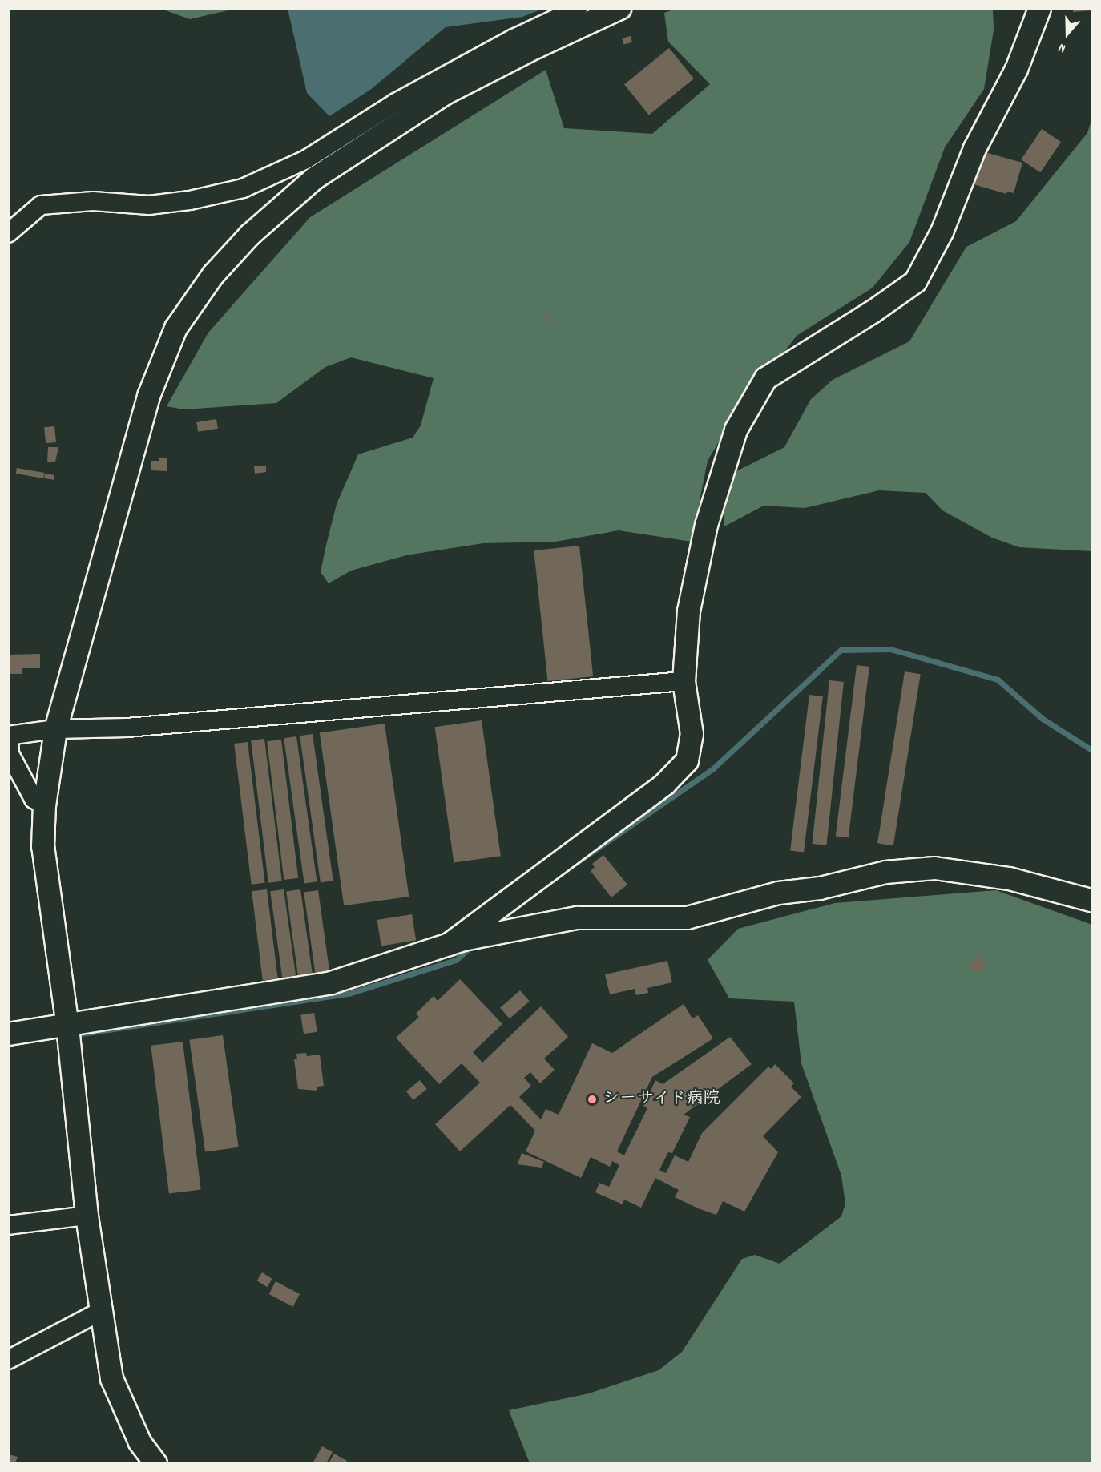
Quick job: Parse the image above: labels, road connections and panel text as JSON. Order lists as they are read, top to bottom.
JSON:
{
  "places": ["シーサイド病院"],
  "north": "bottom"
}
